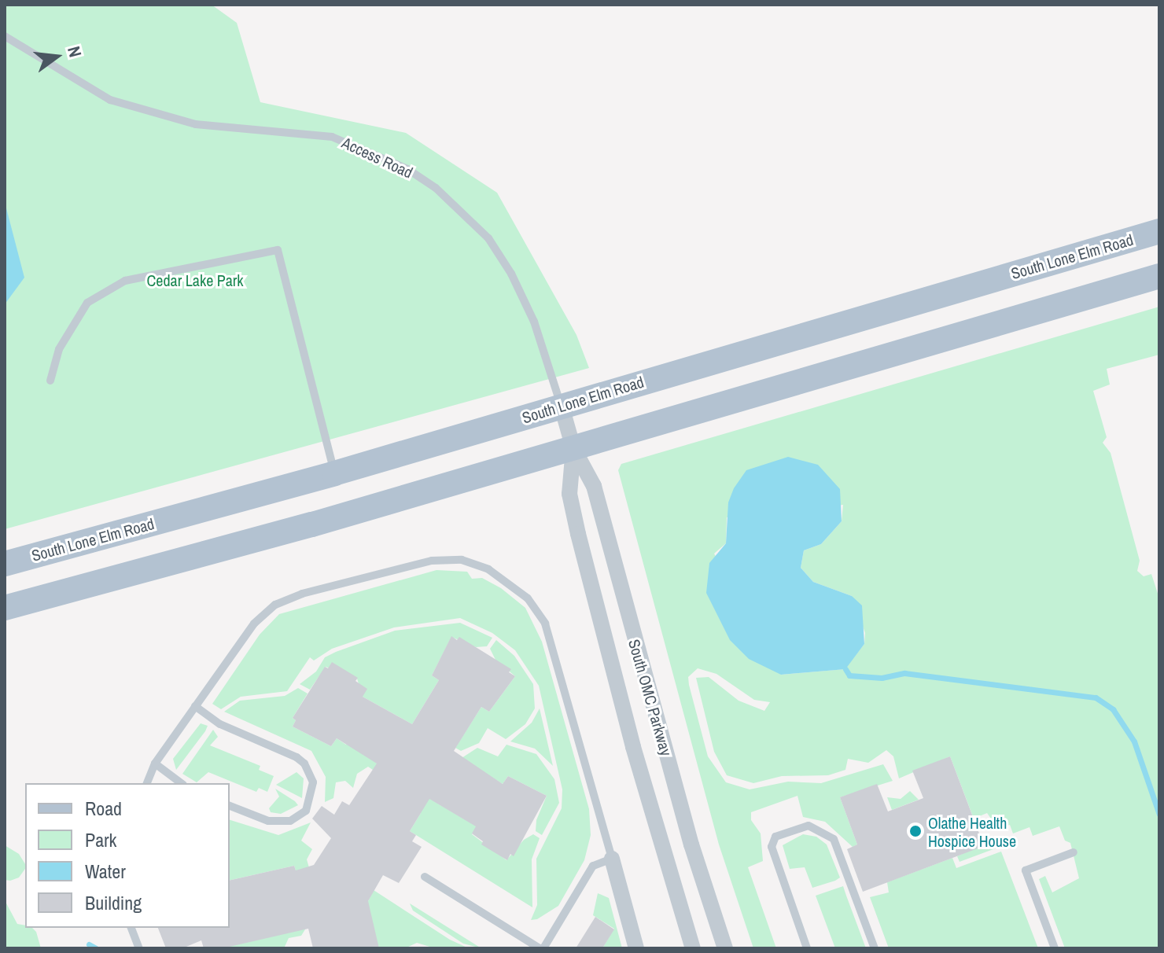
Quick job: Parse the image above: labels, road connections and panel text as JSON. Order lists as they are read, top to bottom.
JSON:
{
  "streets": {
    "main road": ["South Lone Elm Road"],
    "street": ["South OMC Parkway"],
    "lane": ["Access Road"]
  },
  "crossings": [
    ["Access Road", "South Lone Elm Road"],
    ["Access Road", "South OMC Parkway"],
    ["South Lone Elm Road", "South OMC Parkway"]
  ],
  "parks": ["Cedar Lake Park"],
  "places": ["Olathe Health Hospice House"],
  "legend": [
    "Road",
    "Park",
    "Water",
    "Building"
  ],
  "north": "right"
}
